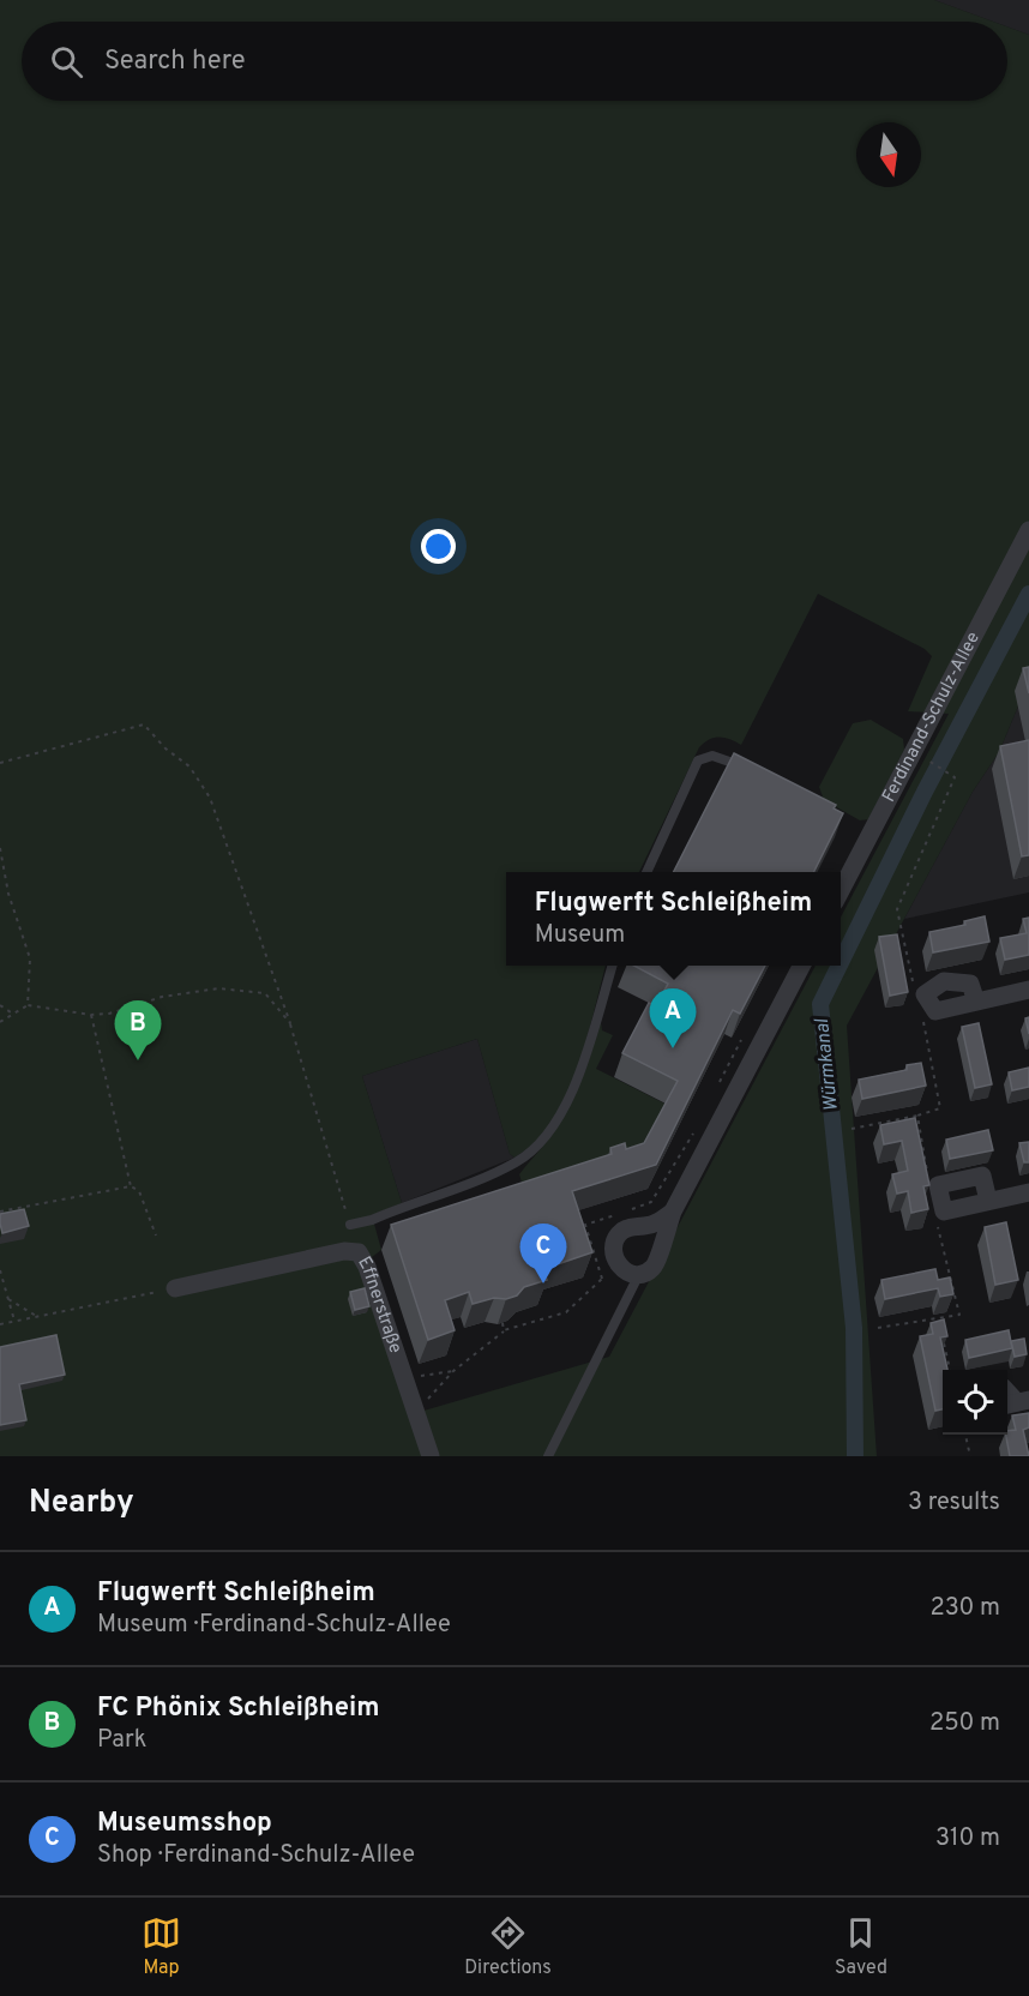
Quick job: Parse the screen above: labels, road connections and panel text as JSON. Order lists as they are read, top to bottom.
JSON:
{
  "streets": {
    "street": ["Ferdinand-Schulz-Allee", "Effnerstraße"]
  },
  "water": ["Würmkanal"],
  "north": "bottom",
  "page": {
    "search": "Search here",
    "popup": ["Flugwerft Schleißheim", "Museum"],
    "pins": ["A", "B", "C"],
    "heading": ["Nearby", "3 results"],
    "list": [
      {
        "mark": "A",
        "name": "Flugwerft Schleißheim",
        "note": "Museum · Ferdinand-Schulz-Allee",
        "value": "230 m"
      },
      {
        "mark": "B",
        "name": "FC Phönix Schleißheim",
        "note": "Park",
        "value": "250 m"
      },
      {
        "mark": "C",
        "name": "Museumsshop",
        "note": "Shop · Ferdinand-Schulz-Allee",
        "value": "310 m"
      }
    ],
    "nav": ["Map", "Directions", "Saved"]
  }
}
